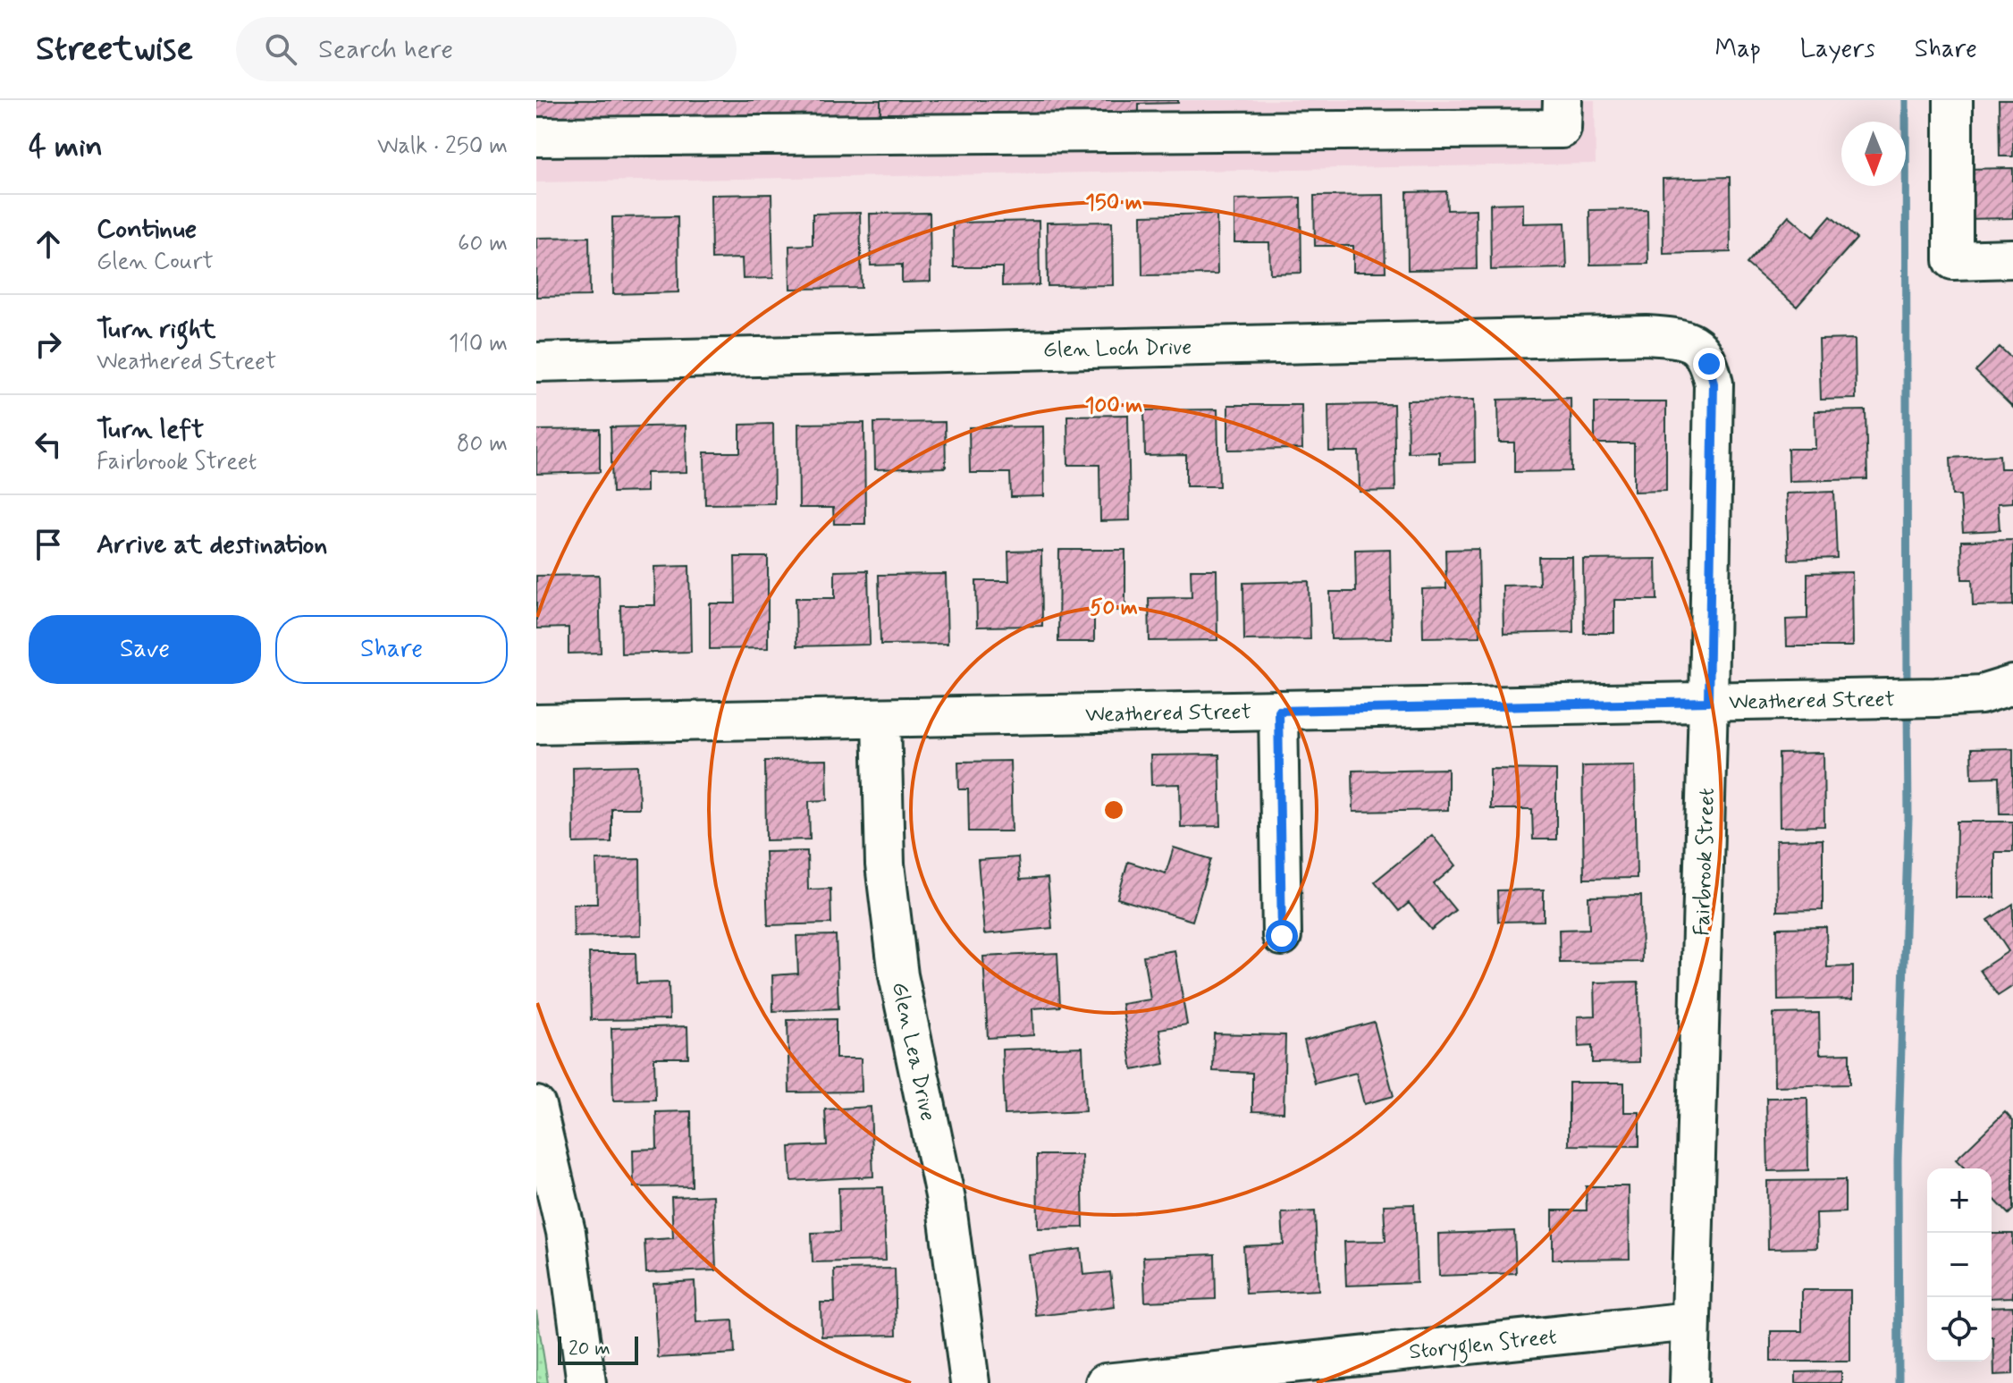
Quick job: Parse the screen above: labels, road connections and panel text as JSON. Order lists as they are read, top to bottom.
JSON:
{
  "streets": {
    "street": [
      "Glen Loch Drive",
      "Weathered Street",
      "Fairbrook Street",
      "Glen Lea Drive",
      "Storyglen Street"
    ]
  },
  "crossings": [
    ["Glen Loch Drive", "Fairbrook Street"],
    ["Weathered Street", "Fairbrook Street"],
    ["Weathered Street", "Glen Lea Drive"],
    ["Fairbrook Street", "Storyglen Street"]
  ],
  "scale_bar": "20 m",
  "north": "bottom",
  "page": {
    "header": "Streetwise",
    "search": "Search here",
    "nav": ["Map", "Layers", "Share"],
    "heading": ["4 min", "Walk · 250 m"],
    "list": [
      ["Continue", "Glen Court", "60 m"],
      ["Turn right", "Weathered Street", "110 m"],
      ["Turn left", "Fairbrook Street", "80 m"],
      "Arrive at destination"
    ],
    "buttons": ["Save", "Share"],
    "map_buttons": ["+", "−"],
    "scale": "20 m"
  },
  "rings": ["150 m", "100 m", "50 m"]
}
